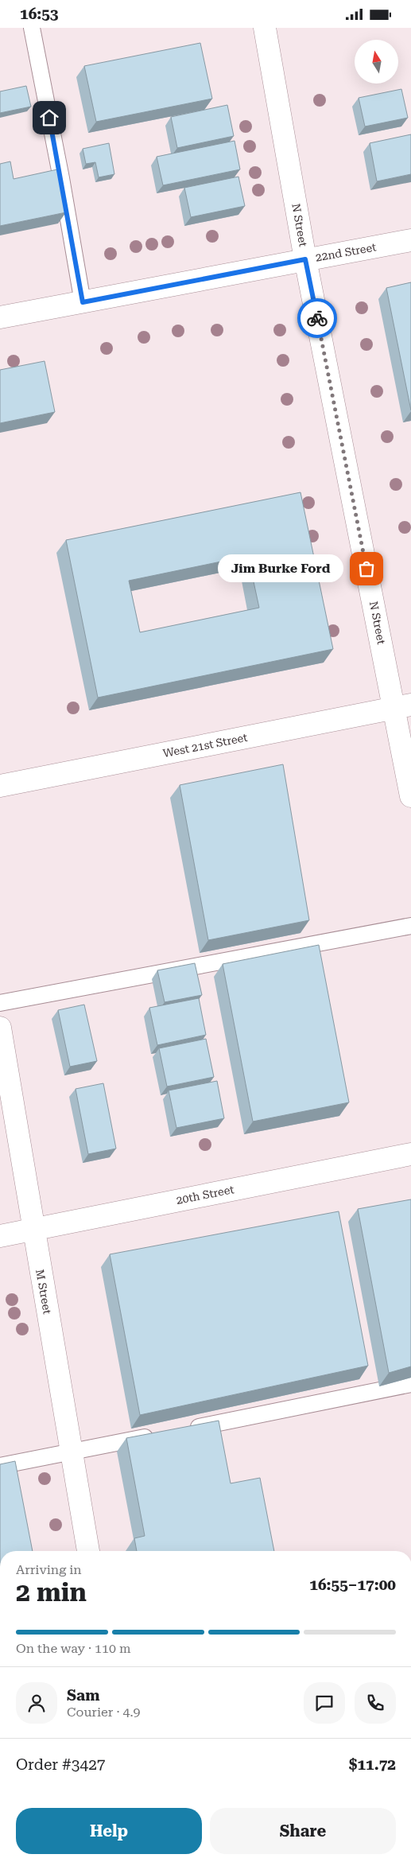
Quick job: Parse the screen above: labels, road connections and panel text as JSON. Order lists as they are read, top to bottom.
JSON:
{
  "streets": {
    "street": [
      "N Street",
      "22nd Street",
      "West 21st Street",
      "20th Street",
      "M Street"
    ]
  },
  "crossings": [
    ["N Street", "22nd Street"],
    ["N Street", "West 21st Street"],
    ["20th Street", "M Street"]
  ],
  "places": ["Jim Burke Ford"],
  "north": "top",
  "page": {
    "status": "16:53",
    "bubble": "Jim Burke Ford",
    "heading": ["2 min", "Arriving in", "16:55–17:00"],
    "panel": [
      "Sam",
      "Courier · 4.9",
      "Order #3427",
      "$11.72"
    ],
    "bar": "On the way · 110 m",
    "buttons": ["Help", "Share"]
  }
}
